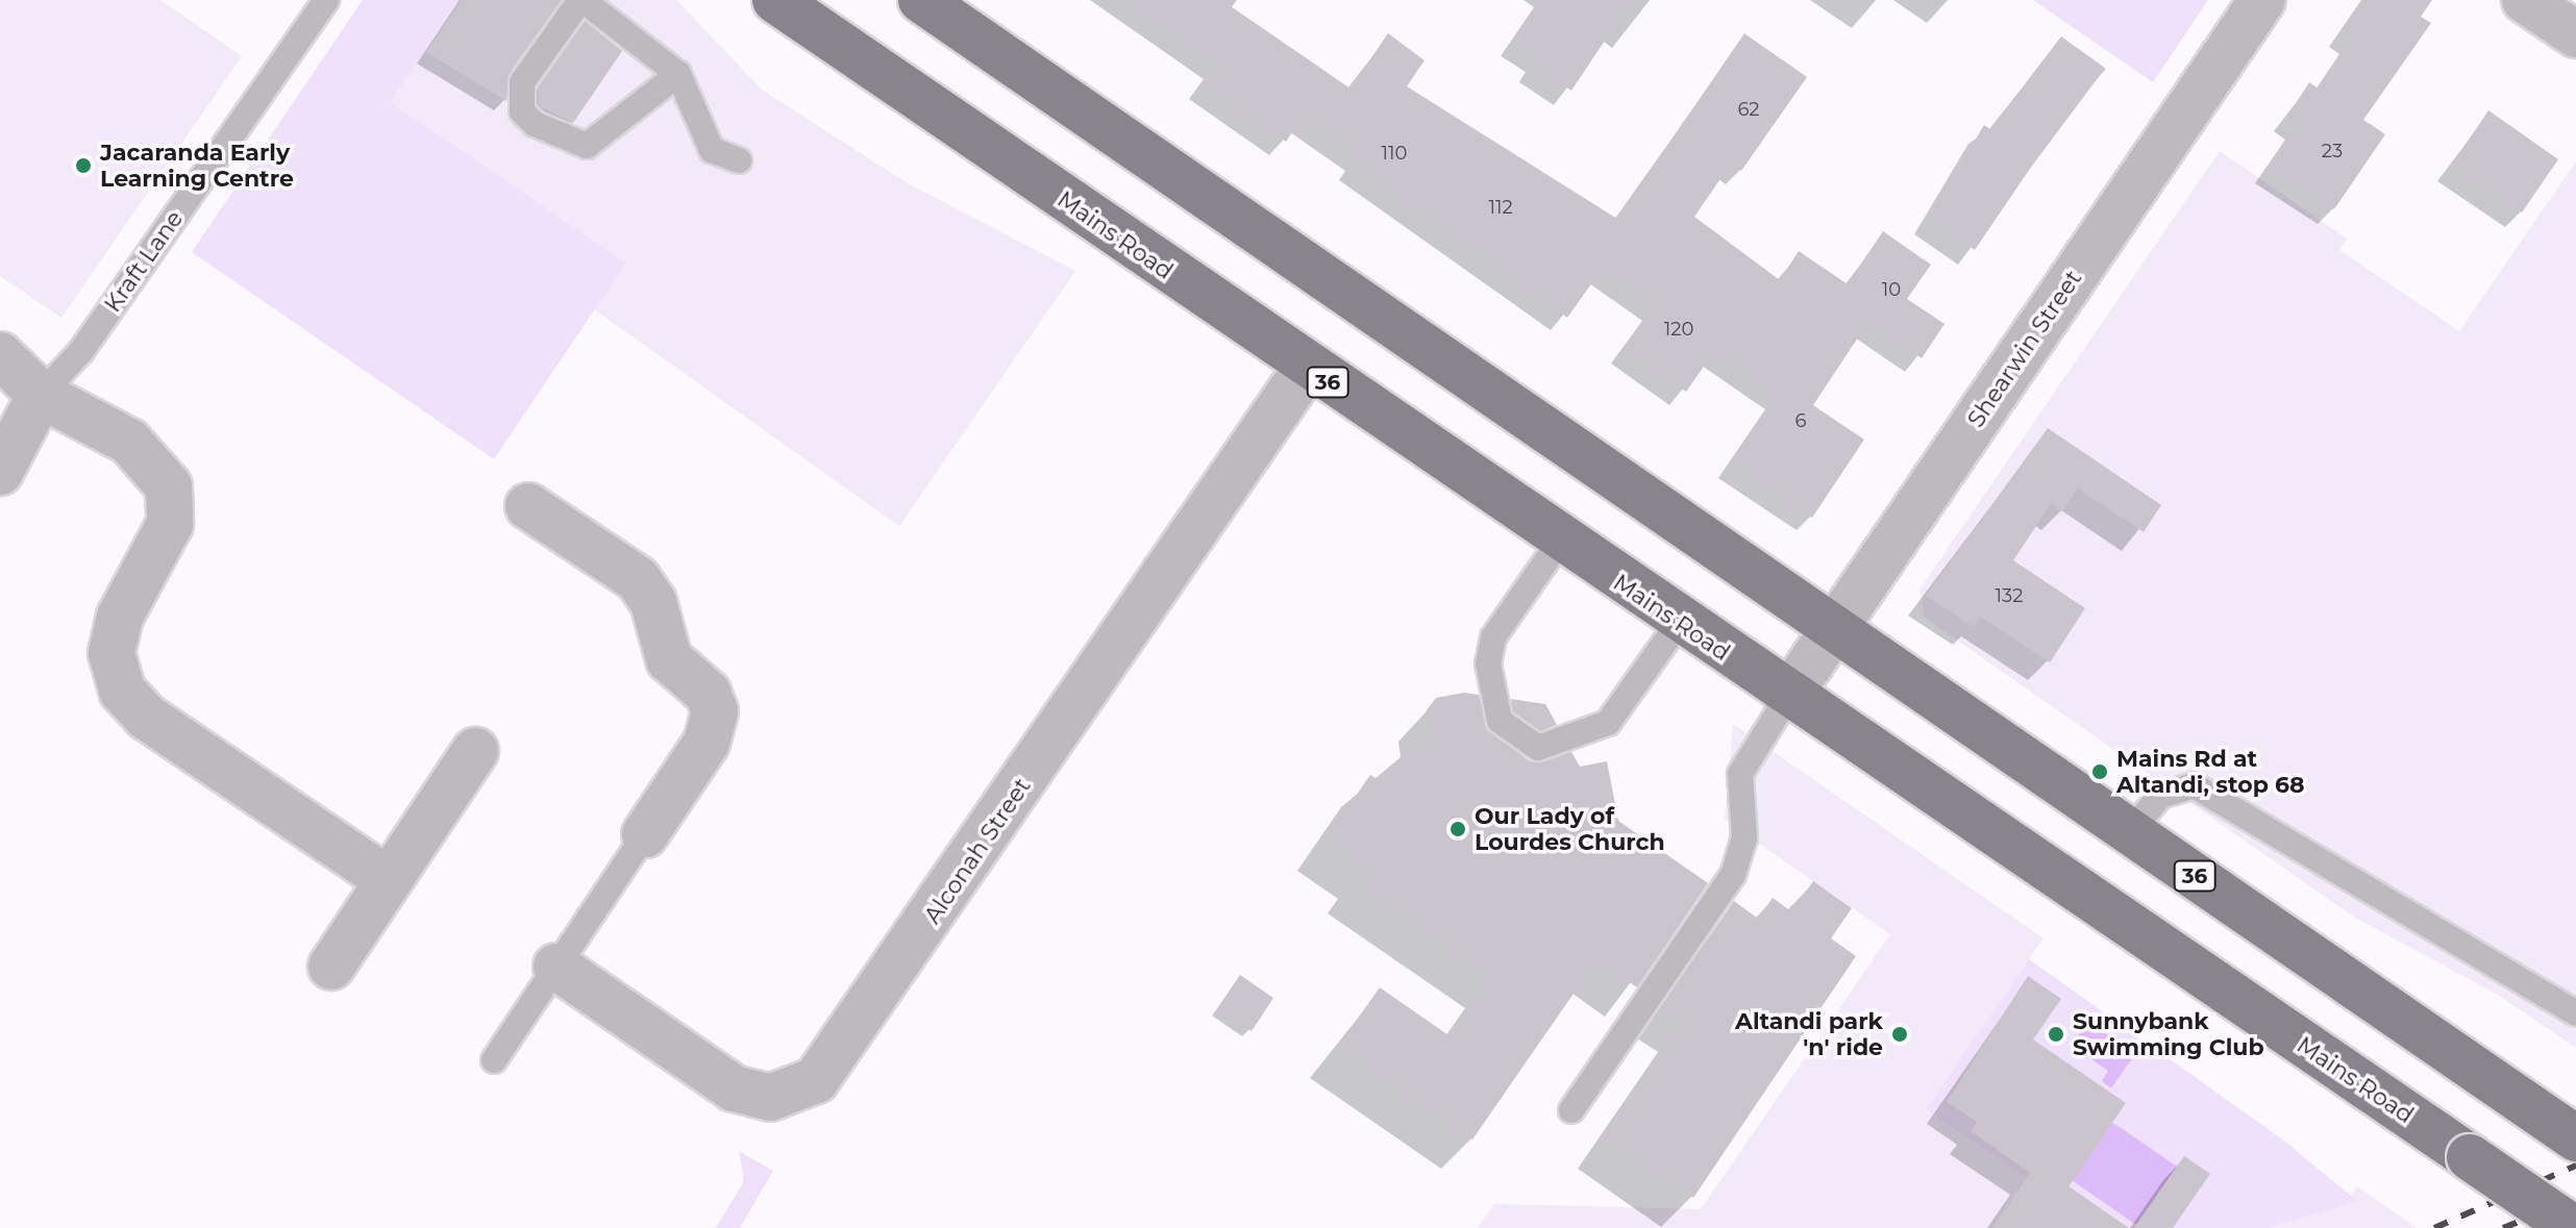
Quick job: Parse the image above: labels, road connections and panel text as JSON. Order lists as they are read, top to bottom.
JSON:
{
  "streets": {
    "main road": ["Mains Road", "36"],
    "street": ["Shearwin Street", "Alconah Street"],
    "lane": ["Kraft Lane"]
  },
  "crossings": [
    ["Mains Road", "Shearwin Street"],
    ["Mains Road", "Alconah Street"],
    ["Shearwin Street", "36"]
  ],
  "places": [
    "Jacaranda Early Learning Centre",
    "Mains Rd at Altandi, stop 68",
    "Our Lady of Lourdes Church",
    "Altandi park 'n' ride",
    "Sunnybank Swimming Club"
  ],
  "house_numbers": [
    "62",
    "23",
    "110",
    "112",
    "10",
    "120",
    "6",
    "132"
  ]
}
